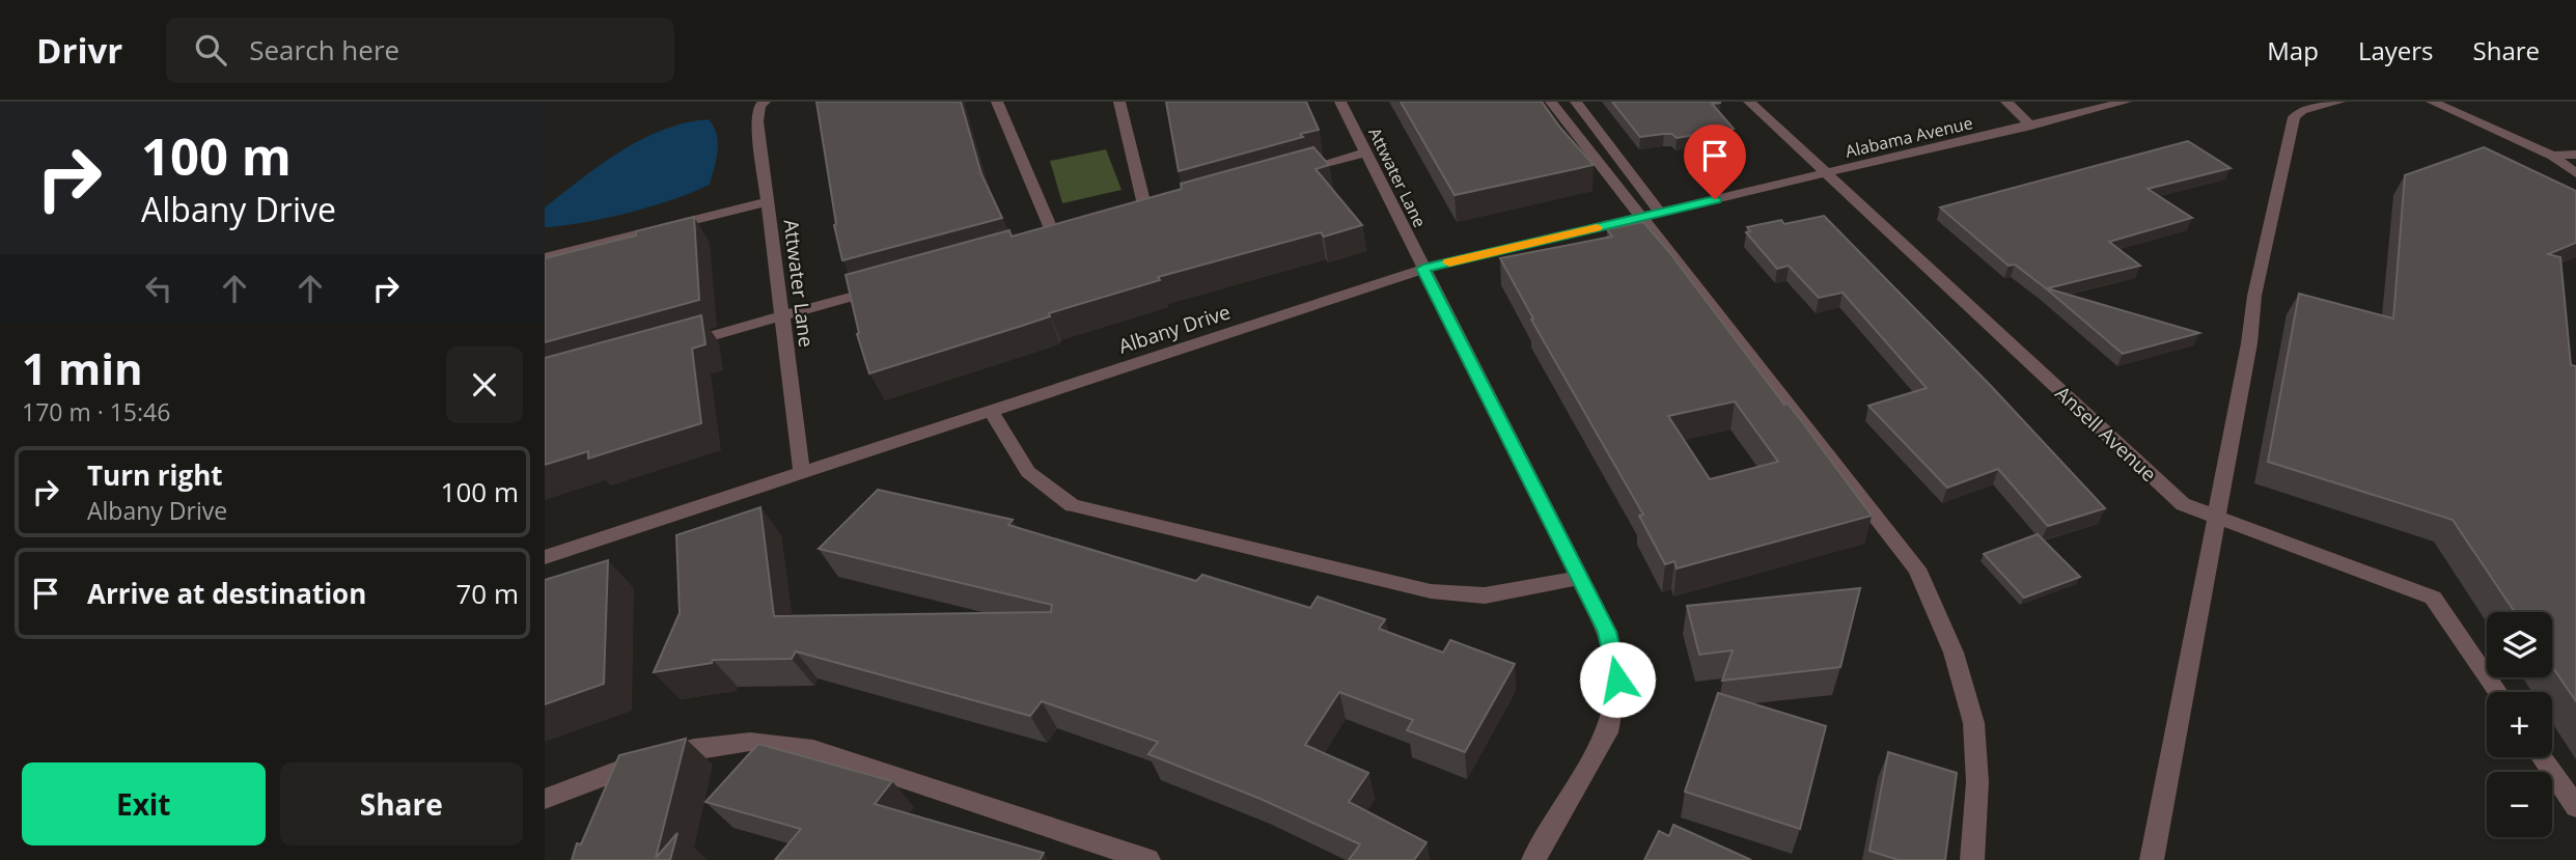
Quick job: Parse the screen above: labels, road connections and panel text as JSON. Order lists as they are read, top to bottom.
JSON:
{
  "streets": {
    "street": [
      "Alabama Avenue",
      "Attwater Lane",
      "Albany Drive",
      "Ansell Avenue"
    ]
  },
  "crossings": [
    ["Alabama Avenue", "Albany Drive"],
    ["Alabama Avenue", "Ansell Avenue"],
    ["Attwater Lane", "Albany Drive"],
    ["Albany Drive", "Ansell Avenue"]
  ],
  "page": {
    "header": "Drivr",
    "search": "Search here",
    "nav": ["Map", "Layers", "Share"],
    "turn": ["100 m", "Albany Drive"],
    "heading": ["1 min", "170 m · 15:46"],
    "list": [
      {
        "name": "Turn right",
        "note": "Albany Drive",
        "value": "100 m"
      },
      {
        "name": "Arrive at destination",
        "value": "70 m"
      }
    ],
    "map_buttons": ["+", "−"],
    "buttons": ["Exit", "Share"]
  }
}
